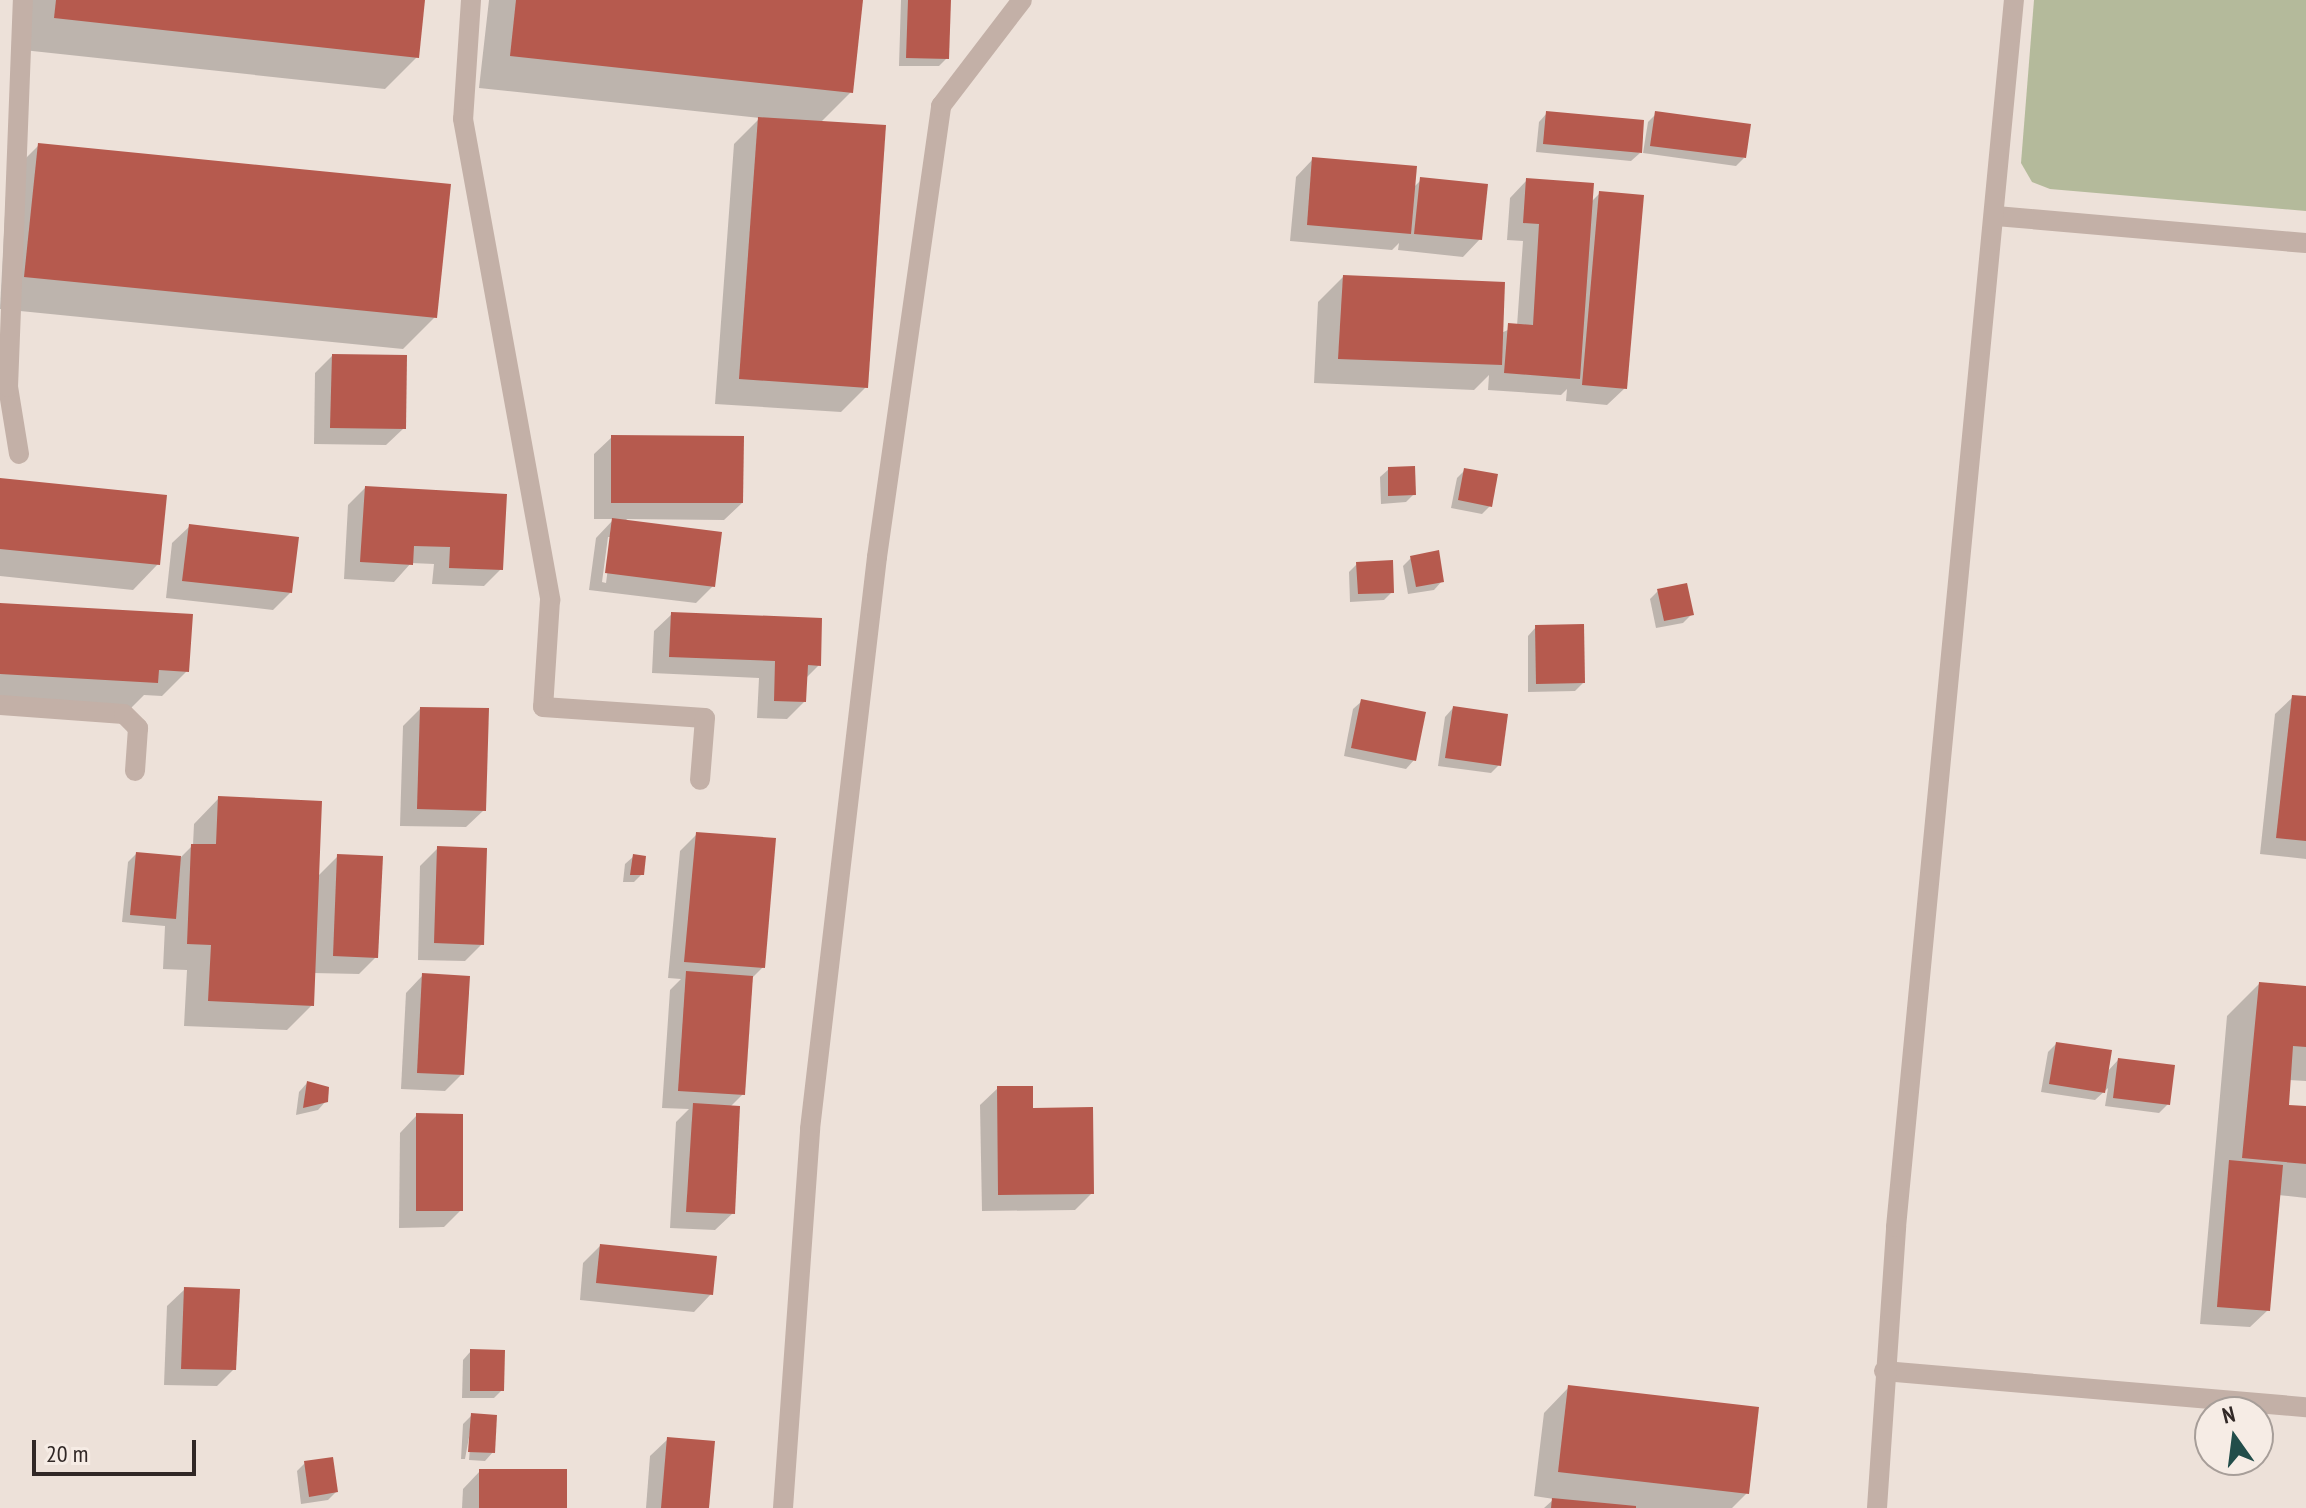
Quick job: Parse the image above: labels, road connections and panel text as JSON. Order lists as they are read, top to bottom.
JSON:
{
  "scale_bar": "20 m",
  "north": "top"
}
